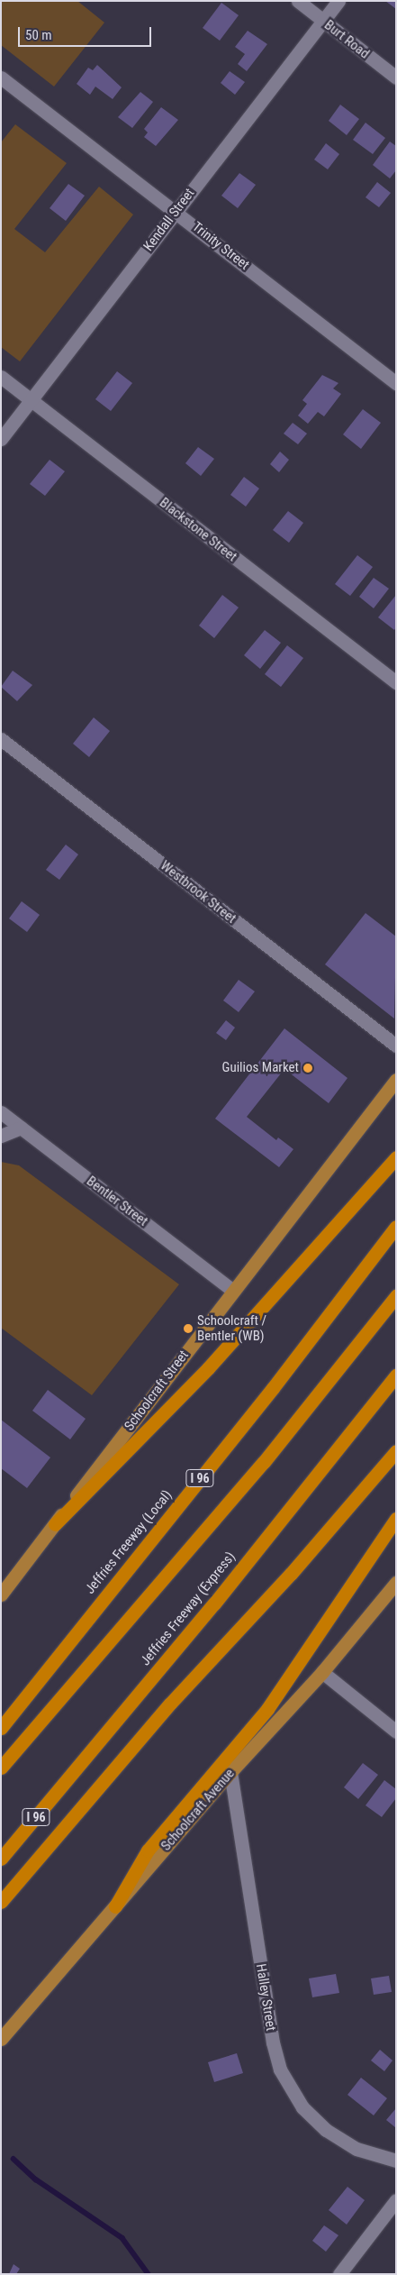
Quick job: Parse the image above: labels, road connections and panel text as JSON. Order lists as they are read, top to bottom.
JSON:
{
  "streets": {
    "highway": ["I 96", "Jeffries Freeway (Local)", "Jeffries Freeway (Express)"],
    "main road": ["Schoolcraft Street", "Schoolcraft Avenue"],
    "street": [
      "Burt Road",
      "Kendall Street",
      "Trinity Street",
      "Blackstone Street",
      "Westbrook Street",
      "Bentler Street",
      "Halley Street"
    ]
  },
  "crossings": [
    ["Burt Road", "Kendall Street"],
    ["Kendall Street", "Trinity Street"],
    ["Kendall Street", "Blackstone Street"],
    ["Bentler Street", "Schoolcraft Street"],
    ["Schoolcraft Avenue", "Halley Street"]
  ],
  "places": ["Guilios Market", "Schoolcraft / Bentler (WB)"],
  "scale_bar": "50 m"
}
